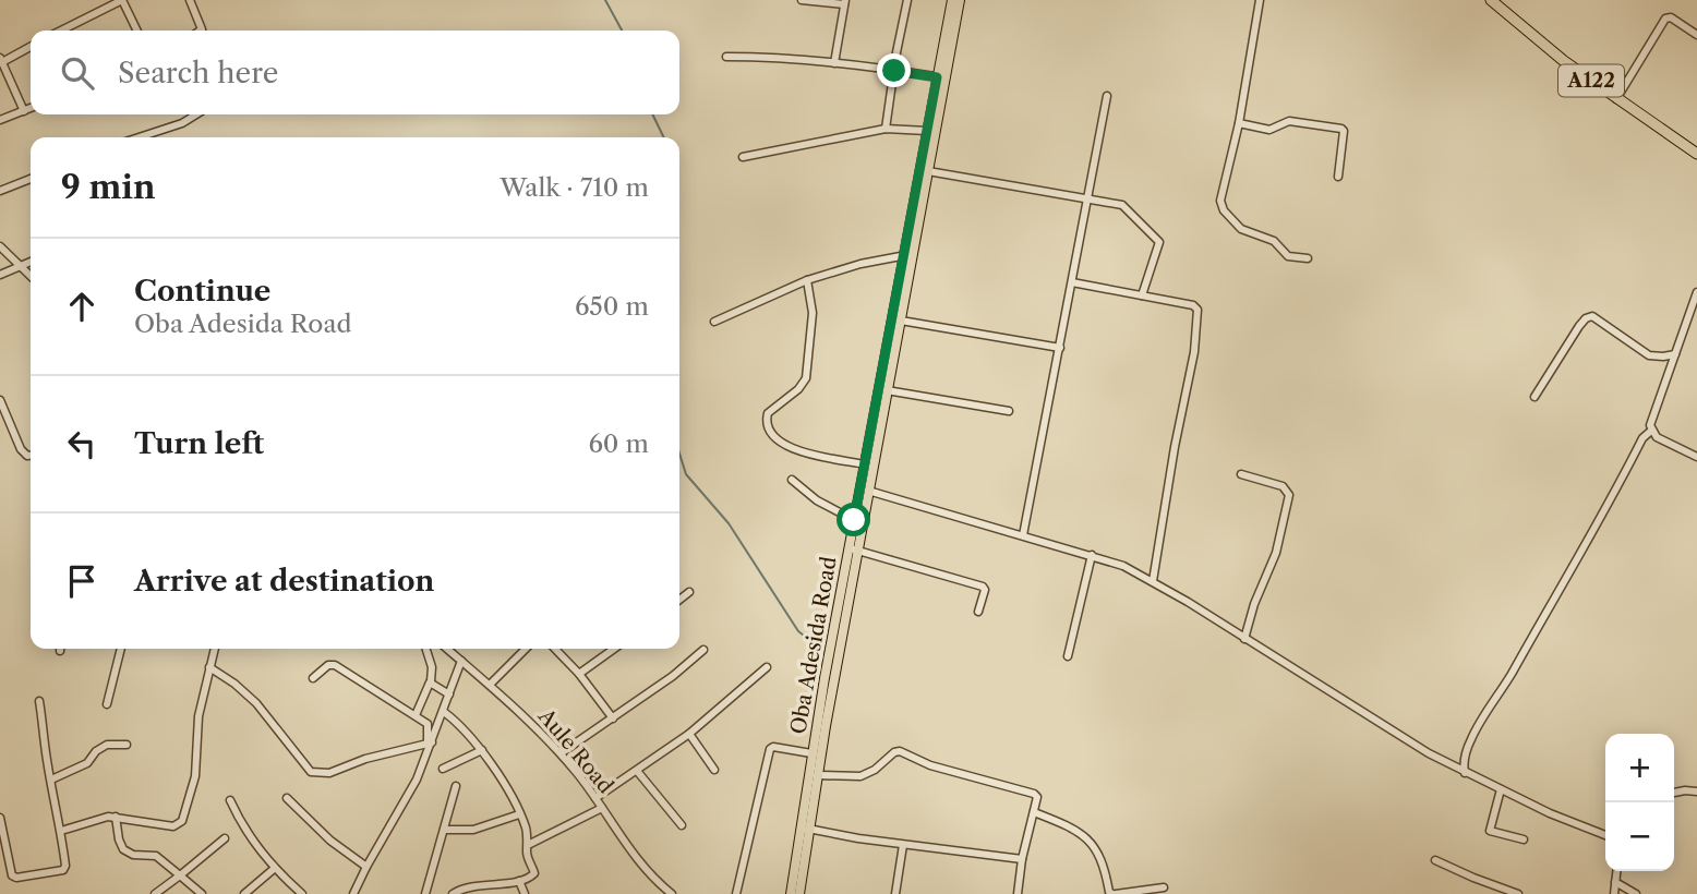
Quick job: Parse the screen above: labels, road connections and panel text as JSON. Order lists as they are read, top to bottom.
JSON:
{
  "streets": {
    "highway": ["A122"],
    "main road": ["Oba Adesida Road"],
    "street": ["Aule Road"]
  },
  "page": {
    "search": "Search here",
    "heading": ["9 min", "Walk · 710 m"],
    "list": [
      ["Continue", "Oba Adesida Road", "650 m"],
      ["Turn left", "60 m"],
      "Arrive at destination"
    ],
    "map_buttons": ["+", "−"]
  }
}
